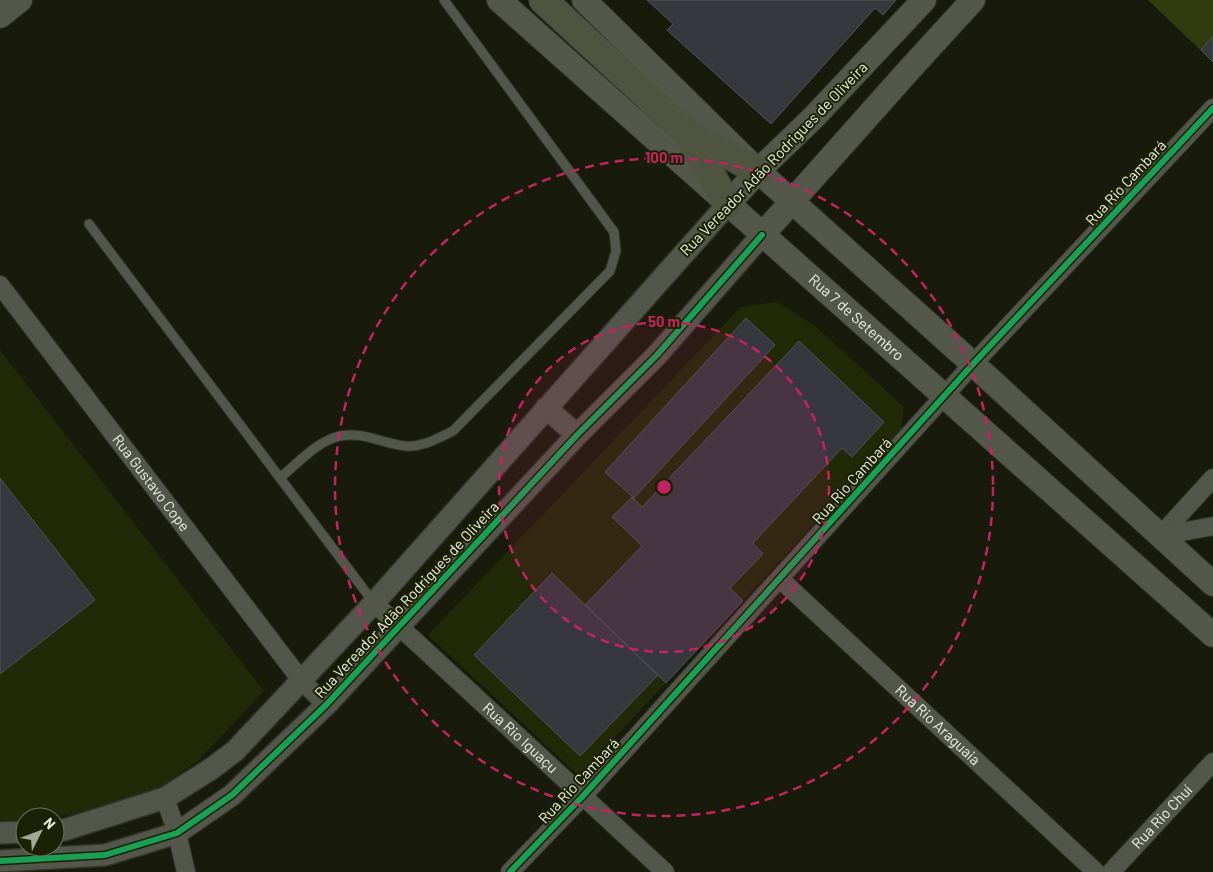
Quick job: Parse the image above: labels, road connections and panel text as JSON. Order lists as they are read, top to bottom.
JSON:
{
  "streets": {
    "main road": ["Rua Vereador Adão Rodrigues de Oliveira", "Rua 7 de Setembro"],
    "street": [
      "Rua Rio Cambará",
      "Rua Gustavo Cope",
      "Rua Rio Araguaia",
      "Rua Rio Iguaçu",
      "Rua Rio Chuí"
    ]
  },
  "crossings": [
    ["Rua Vereador Adão Rodrigues de Oliveira", "Rua 7 de Setembro"],
    ["Rua Vereador Adão Rodrigues de Oliveira", "Rua Gustavo Cope"],
    ["Rua Vereador Adão Rodrigues de Oliveira", "Rua Rio Iguaçu"],
    ["Rua Rio Cambará", "Rua 7 de Setembro"],
    ["Rua Rio Cambará", "Rua Rio Araguaia"],
    ["Rua Rio Cambará", "Rua Rio Iguaçu"]
  ],
  "north": "top right",
  "rings": ["100 m", "50 m"]
}
